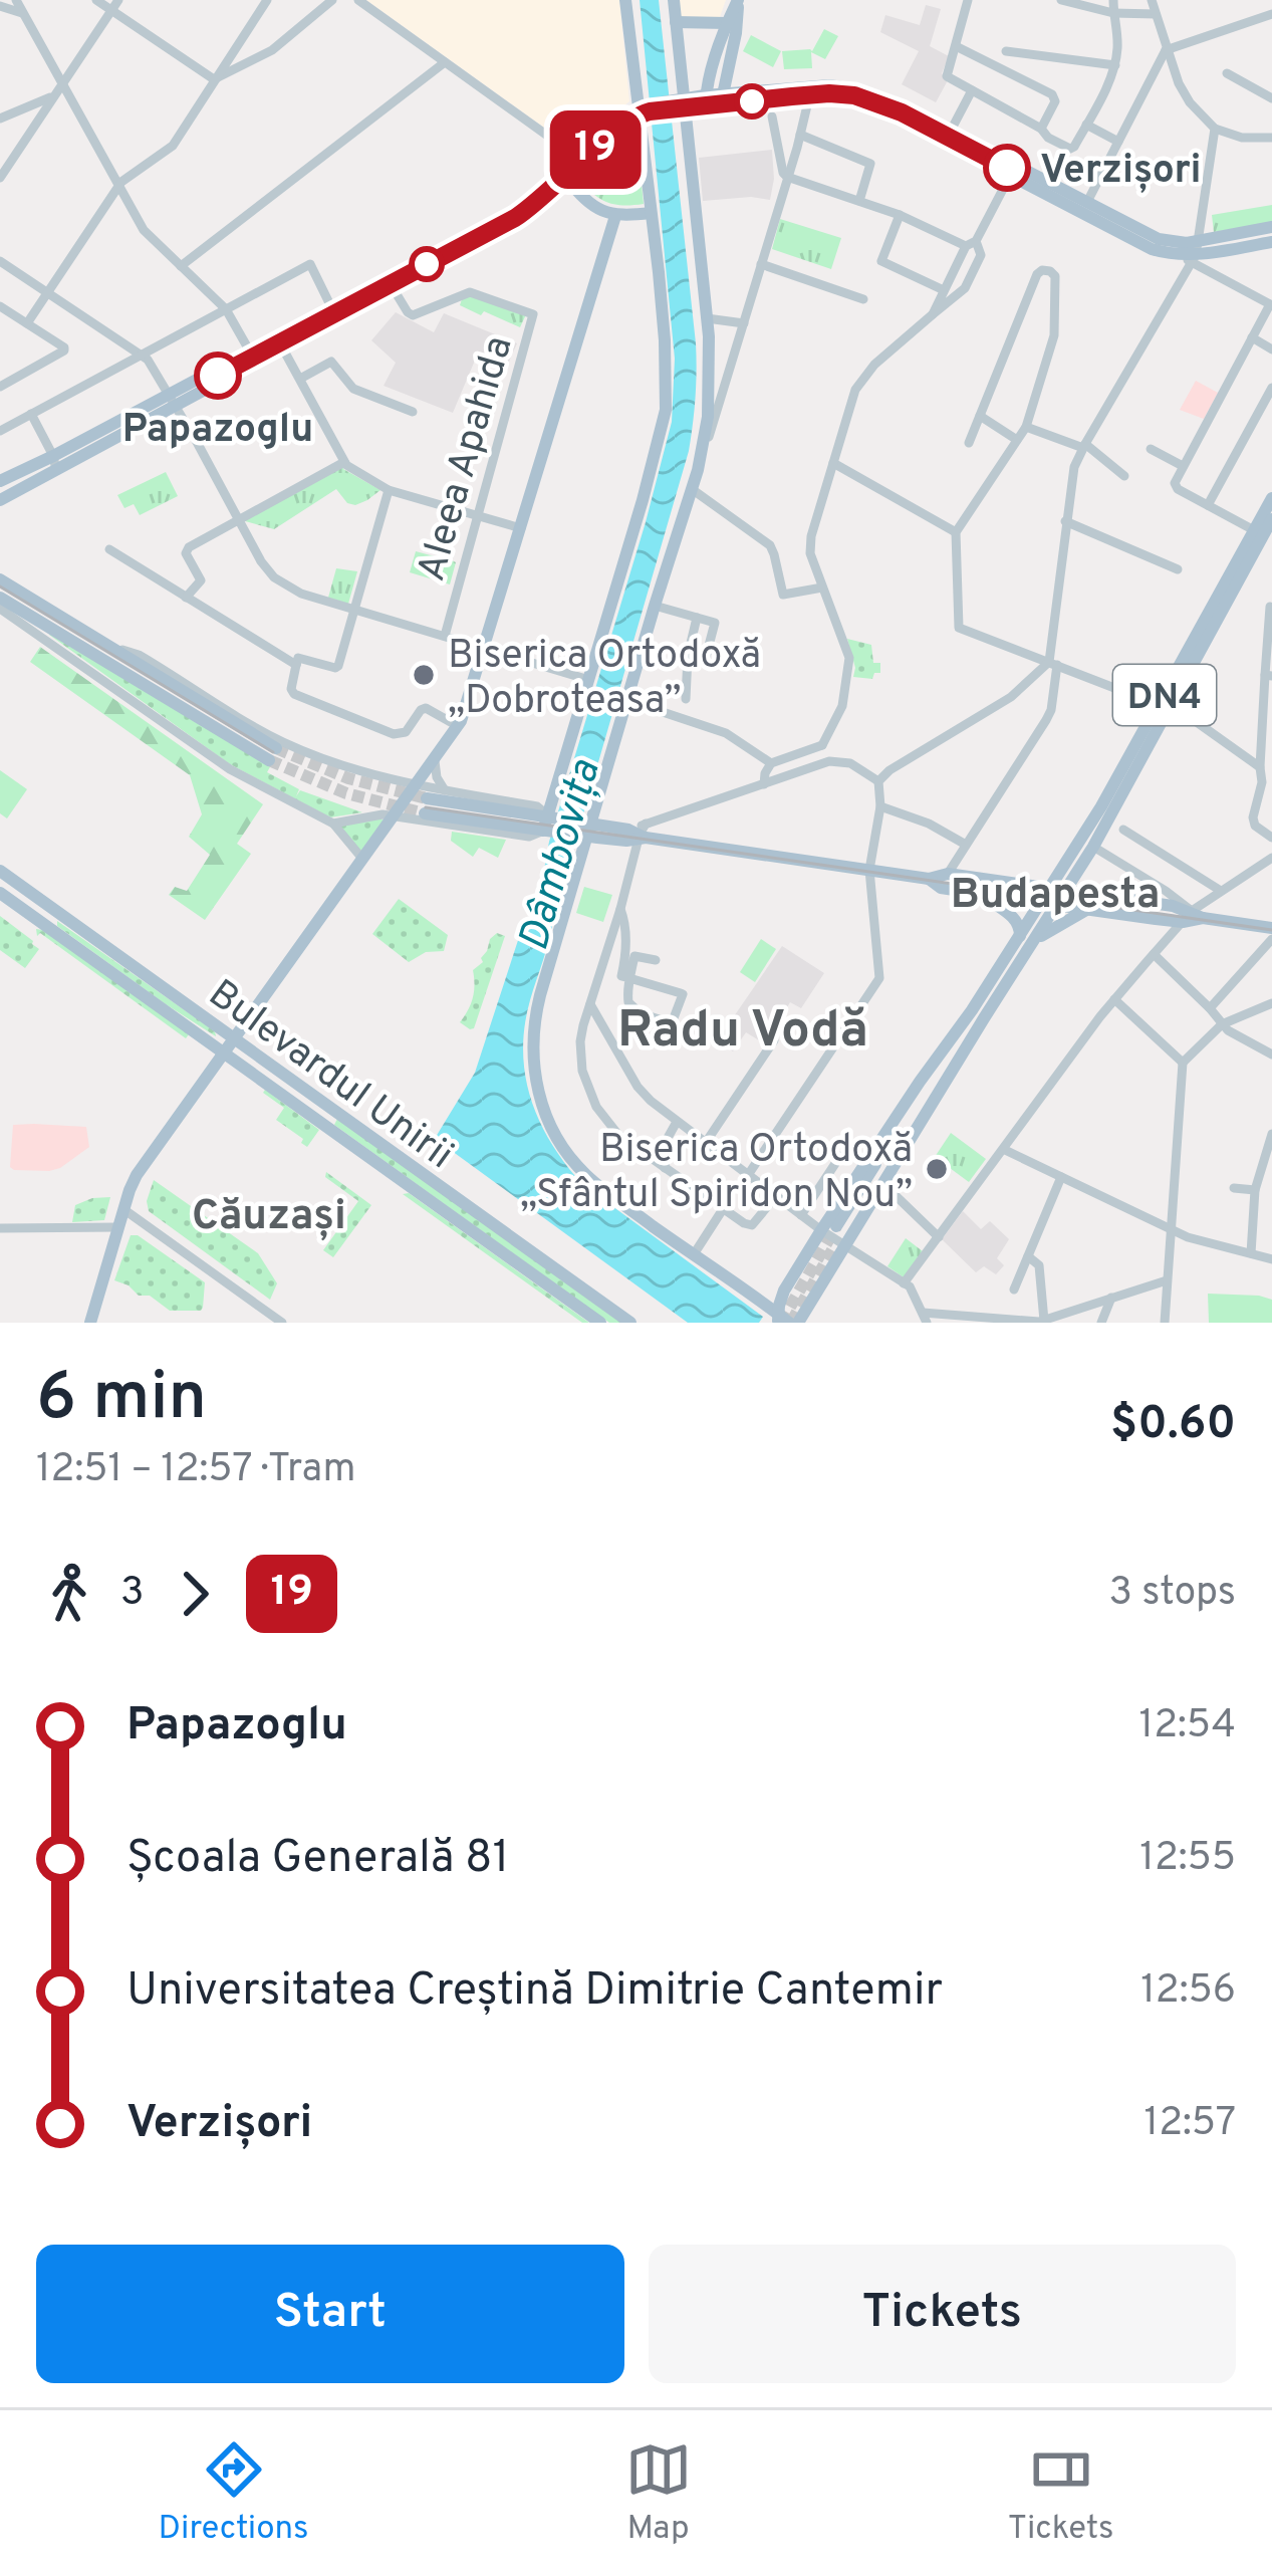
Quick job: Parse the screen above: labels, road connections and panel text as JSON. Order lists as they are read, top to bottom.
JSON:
{
  "streets": {
    "main road": ["DN4", "Bulevardul Unirii"],
    "street": ["Aleea Apahida"]
  },
  "districts": ["Budapesta", "Radu Vodă", "Căuzași"],
  "water": ["Dâmbovița"],
  "places": [
    "Verzișori",
    "Papazoglu",
    "Biserica Ortodoxă „Dobroteasa”",
    "Biserica Ortodoxă „Sfântul Spiridon Nou”"
  ],
  "lines": ["tram line 19"],
  "page": {
    "on_map": "19",
    "heading": ["6 min", "12:51 – 12:57 · Tram", "$0.60"],
    "legs": ["3", "19", "3 stops"],
    "list": [
      {
        "name": "Papazoglu",
        "value": "12:54"
      },
      {
        "name": "Școala Generală 81",
        "value": "12:55"
      },
      {
        "name": "Universitatea Creștină Dimitrie Cantemir",
        "value": "12:56"
      },
      {
        "name": "Verzișori",
        "value": "12:57"
      }
    ],
    "buttons": ["Start", "Tickets"],
    "tabs": ["Directions", "Map", "Tickets"]
  }
}
